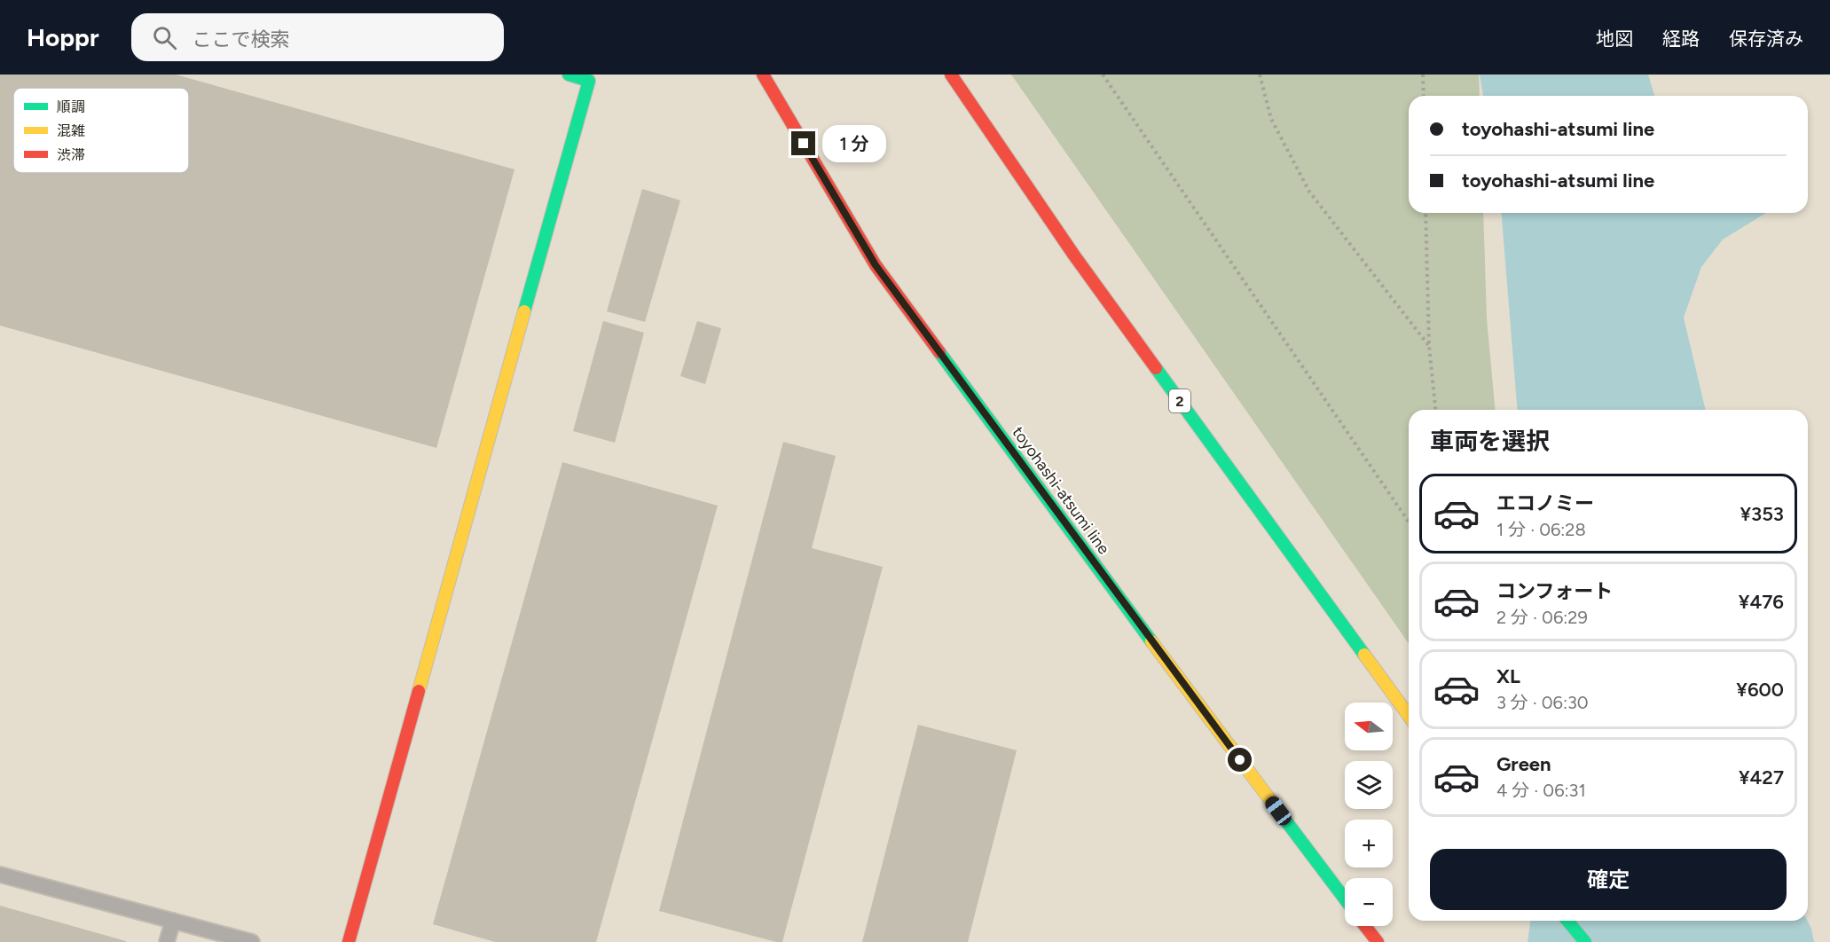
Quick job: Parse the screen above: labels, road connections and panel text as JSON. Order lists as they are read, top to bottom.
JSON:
{
  "streets": {
    "main road": ["2", "toyohashi-atsumi line"]
  },
  "legend": ["順調", "混雑", "渋滞"],
  "north": "left",
  "page": {
    "header": "Hoppr",
    "search": "ここで検索",
    "nav": ["地図", "経路", "保存済み"],
    "banner": ["toyohashi-atsumi line", "toyohashi-atsumi line"],
    "bubble": "1 分",
    "heading": "車両を選択",
    "list": [
      {
        "name": "エコノミー",
        "note": "1 分 · 06:28",
        "value": "¥353"
      },
      {
        "name": "コンフォート",
        "note": "2 分 · 06:29",
        "value": "¥476"
      },
      {
        "name": "XL",
        "note": "3 分 · 06:30",
        "value": "¥600"
      },
      {
        "name": "Green",
        "note": "4 分 · 06:31",
        "value": "¥427"
      }
    ],
    "map_buttons": ["+", "−"],
    "buttons": "確定"
  }
}
